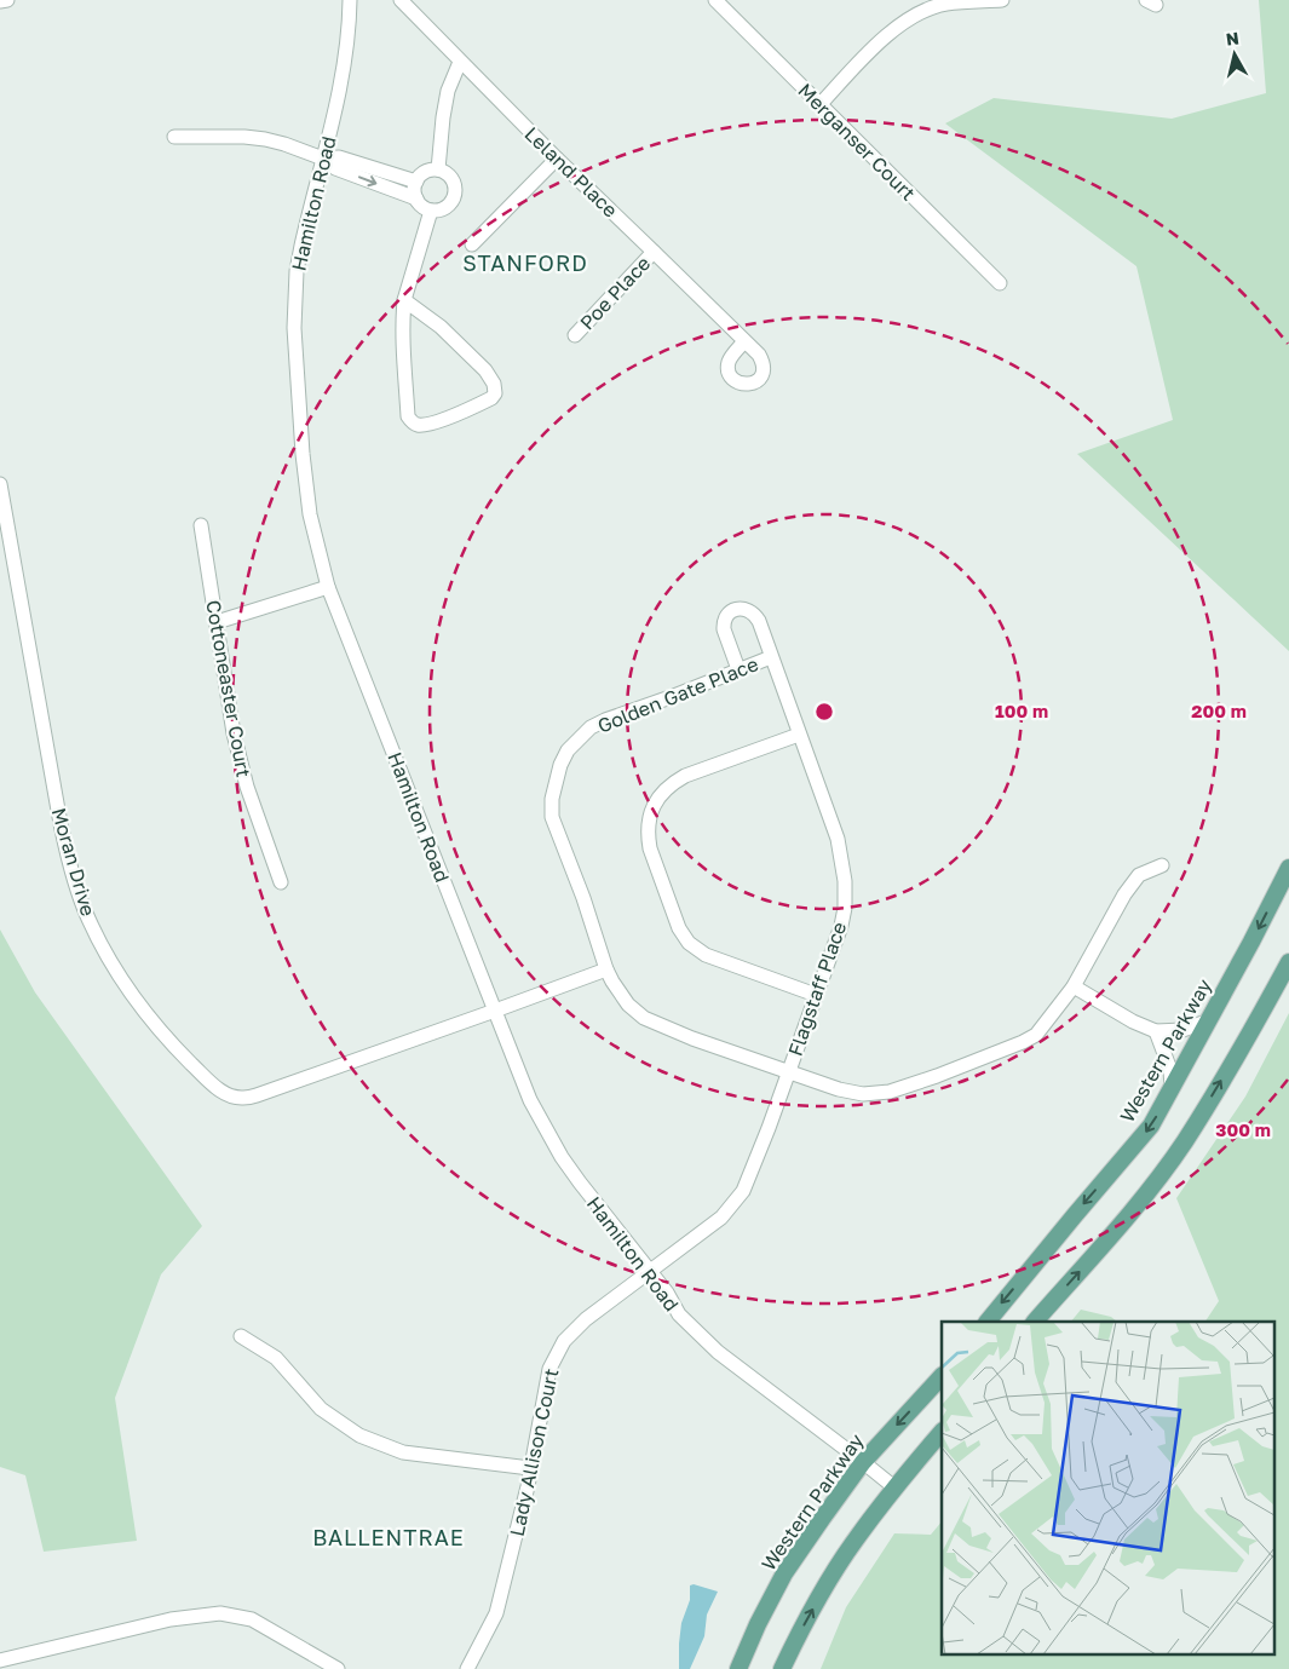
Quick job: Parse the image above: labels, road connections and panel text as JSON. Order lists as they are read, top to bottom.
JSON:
{
  "streets": {
    "main road": ["Western Parkway"],
    "street": [
      "Merganser Court",
      "Leland Place",
      "Hamilton Road",
      "Poe Place",
      "Cottoneaster Court",
      "Golden Gate Place",
      "Moran Drive",
      "Flagstaff Place",
      "Lady Allison Court"
    ]
  },
  "crossings": [
    ["Leland Place", "Poe Place"],
    ["Hamilton Road", "Moran Drive"],
    ["Hamilton Road", "Flagstaff Place"],
    ["Hamilton Road", "Western Parkway"],
    ["Hamilton Road", "Lady Allison Court"],
    ["Golden Gate Place", "Moran Drive"],
    ["Golden Gate Place", "Flagstaff Place"],
    ["Flagstaff Place", "Lady Allison Court"]
  ],
  "districts": ["STANFORD", "BALLENTRAE"],
  "north": "top",
  "rings": ["100 m", "200 m", "300 m"]
}
